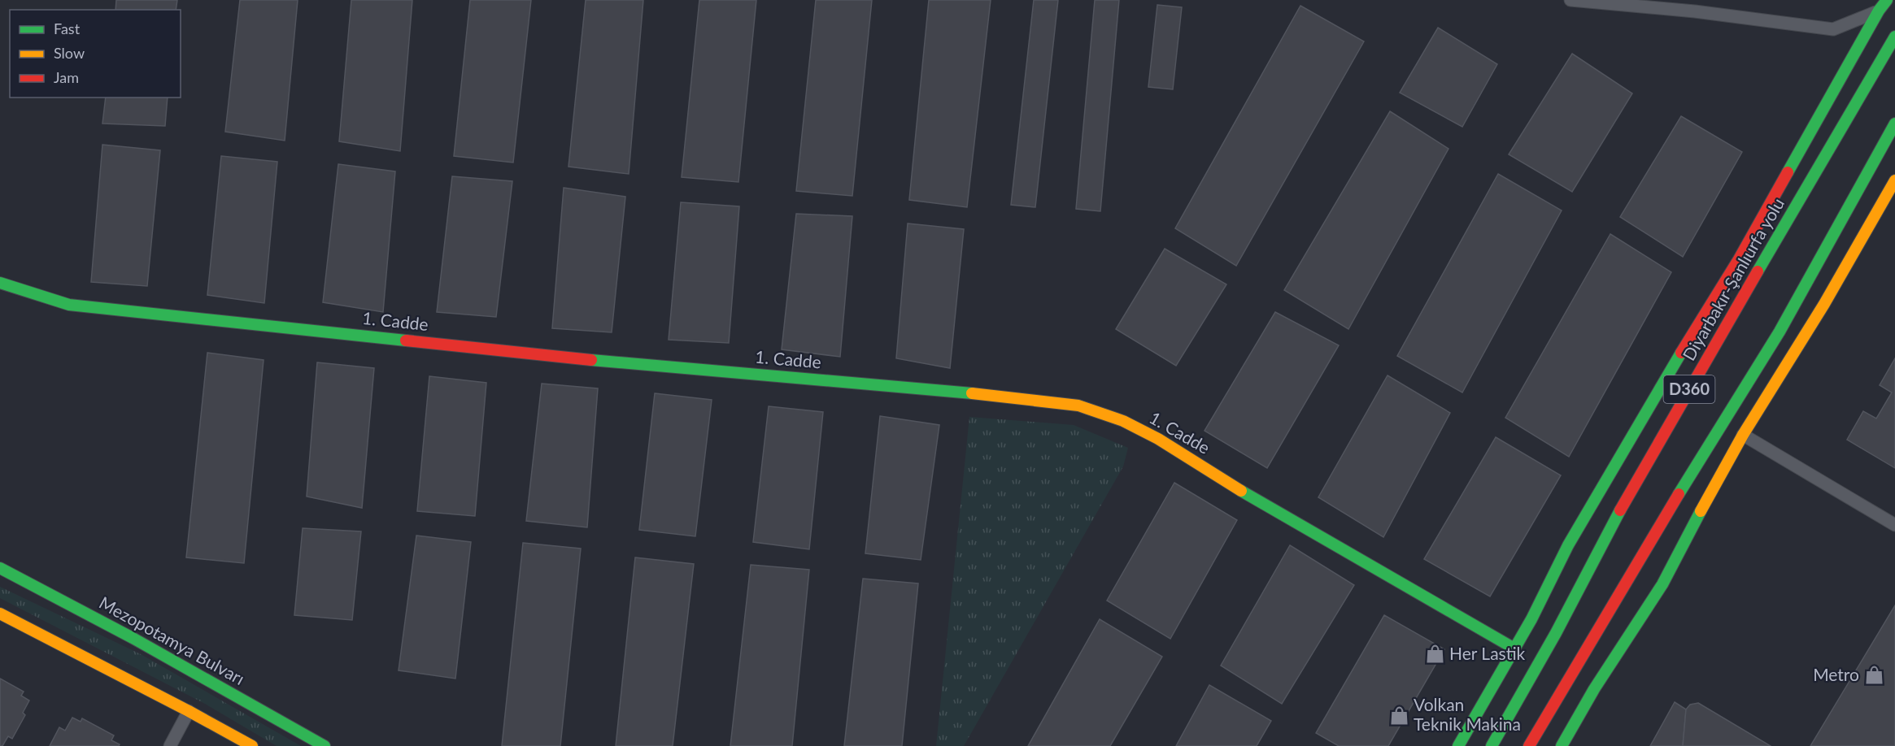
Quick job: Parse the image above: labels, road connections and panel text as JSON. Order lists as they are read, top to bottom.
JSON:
{
  "streets": {
    "main road": [
      "Diyarbakır-Şanlıurfa yolu",
      "1. Cadde",
      "D360",
      "Mezopotamya Bulvarı"
    ]
  },
  "places": {
    "shop": ["Her Lastik", "Metro", "Volkan Teknik Makina"]
  },
  "legend": ["Fast", "Slow", "Jam"]
}
